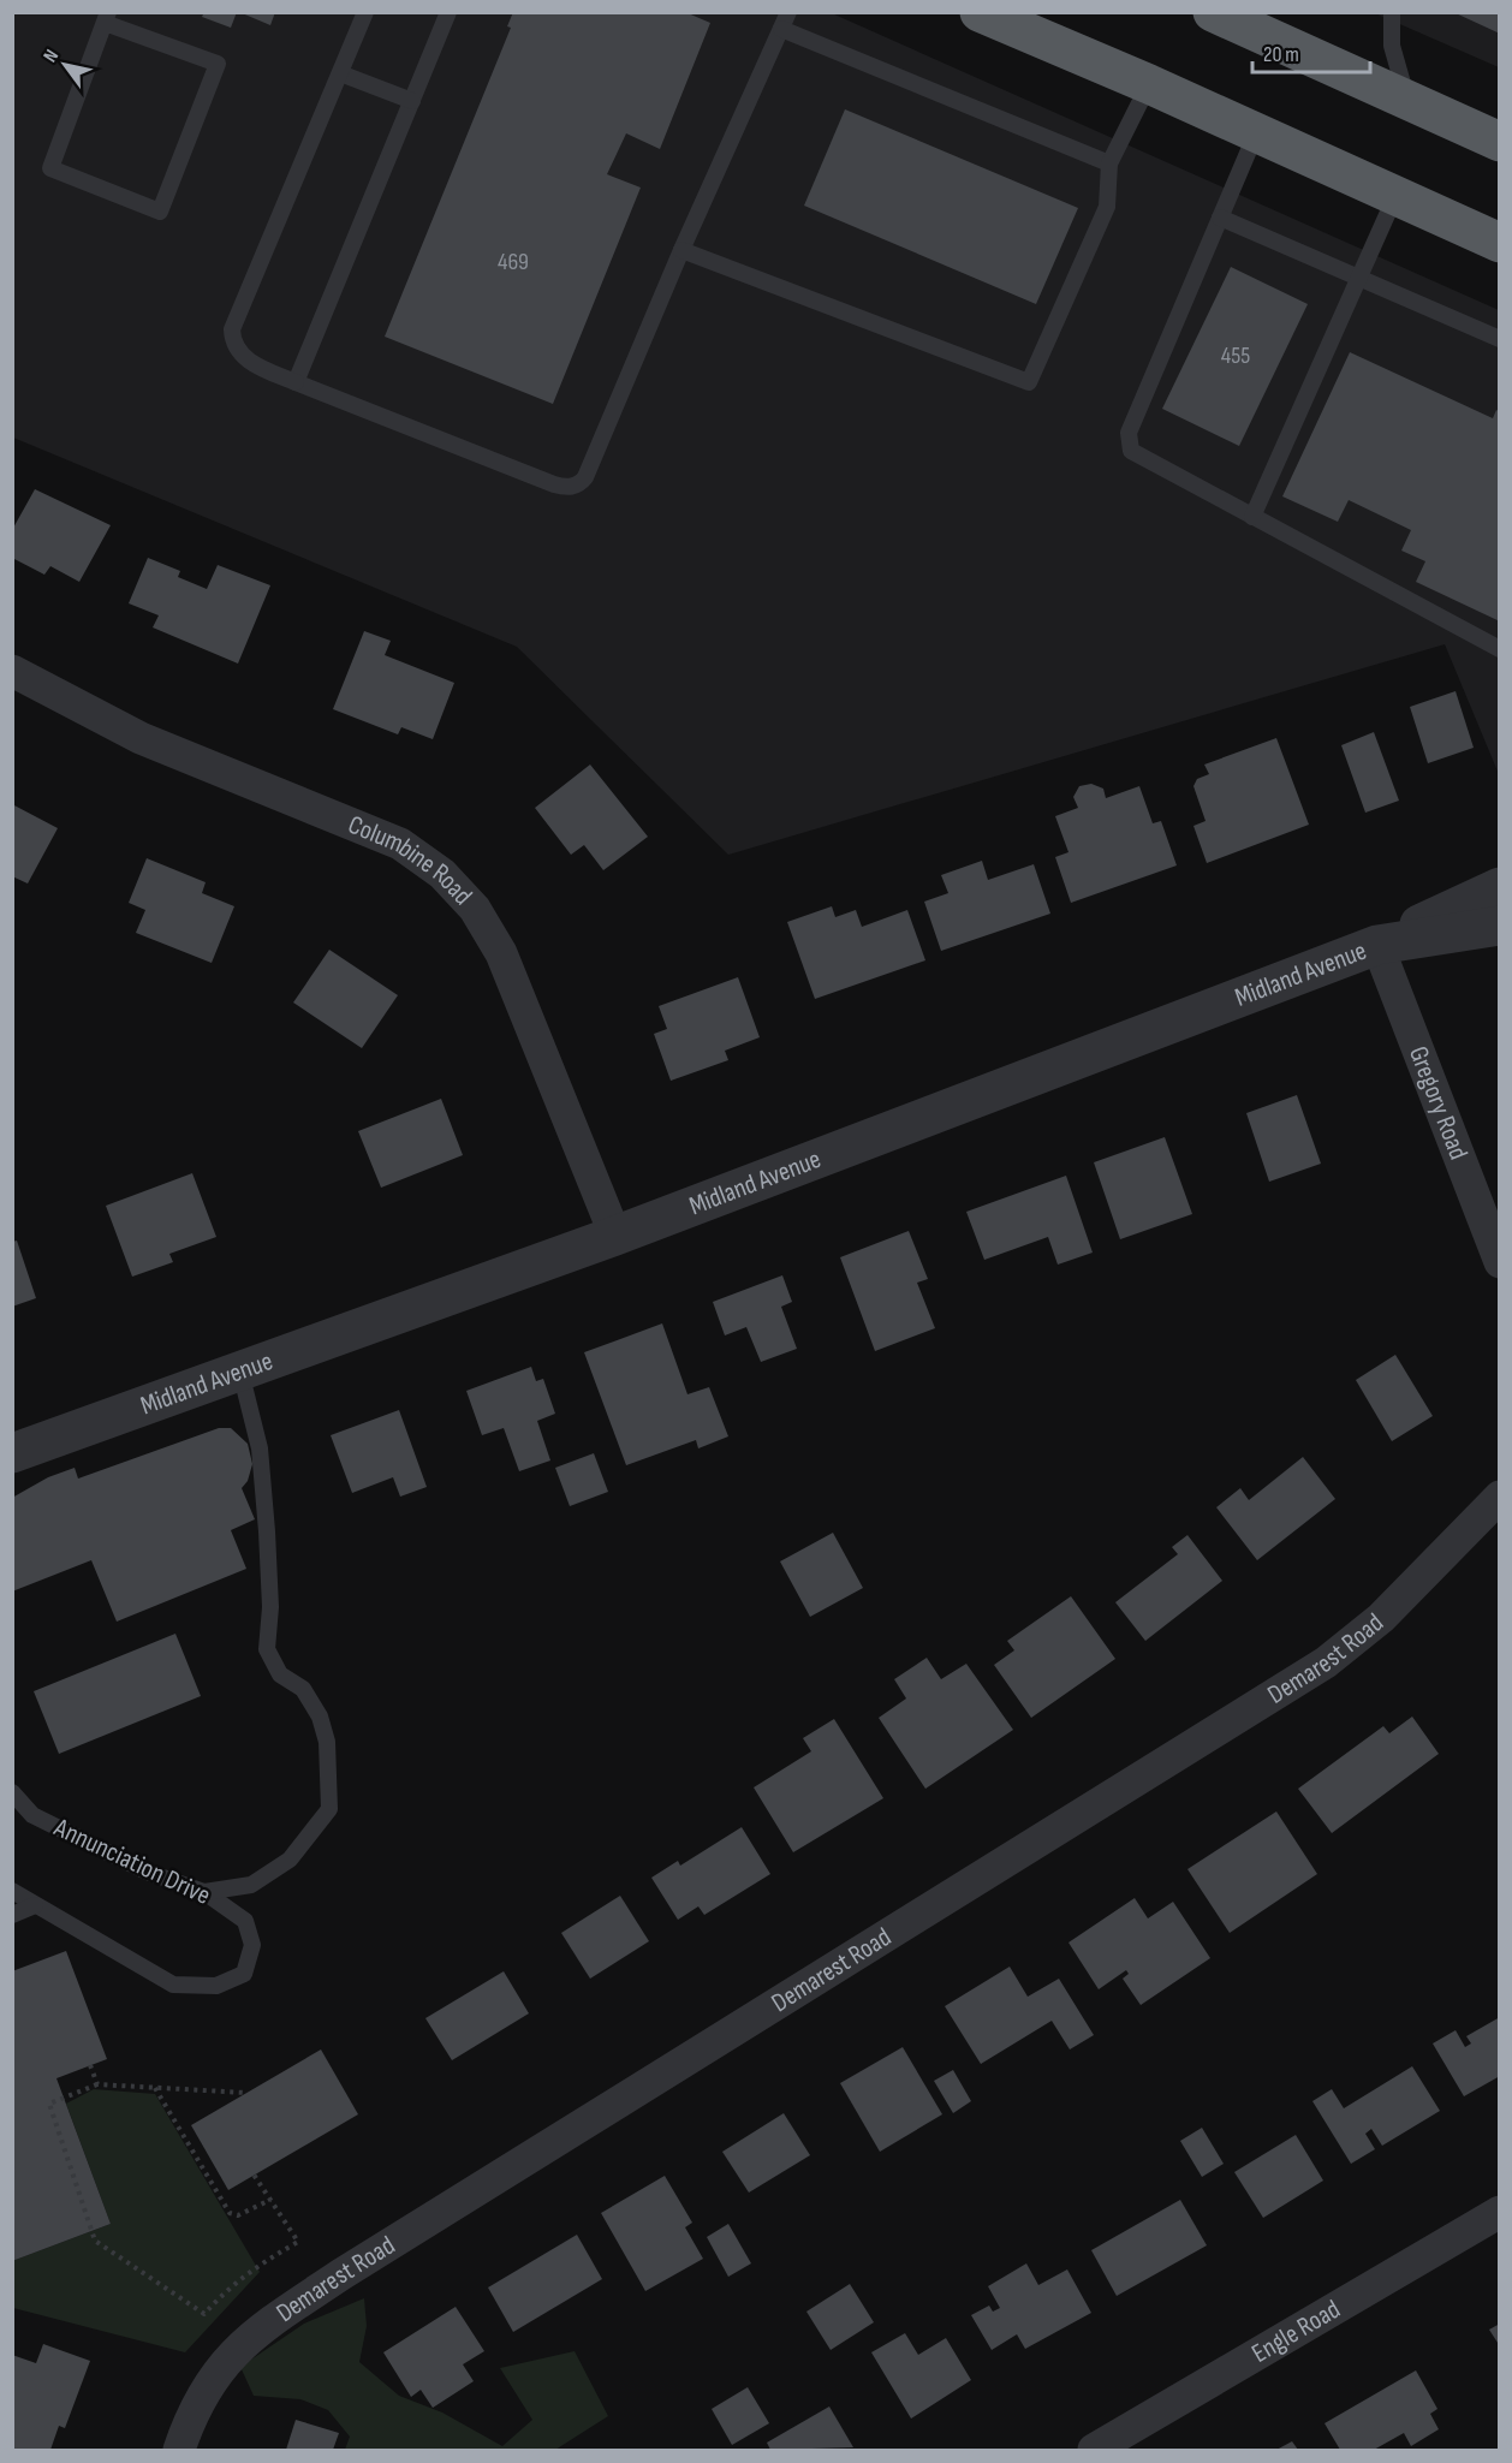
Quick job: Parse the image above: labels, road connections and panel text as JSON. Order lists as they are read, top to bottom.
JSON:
{
  "streets": {
    "street": [
      "Columbine Road",
      "Midland Avenue",
      "Gregory Road",
      "Demarest Road",
      "Engle Road"
    ],
    "lane": ["Annunciation Drive"]
  },
  "crossings": [
    ["Columbine Road", "Midland Avenue"],
    ["Midland Avenue", "Gregory Road"]
  ],
  "house_numbers": ["469", "455"],
  "scale_bar": "20 m",
  "north": "top left"
}
